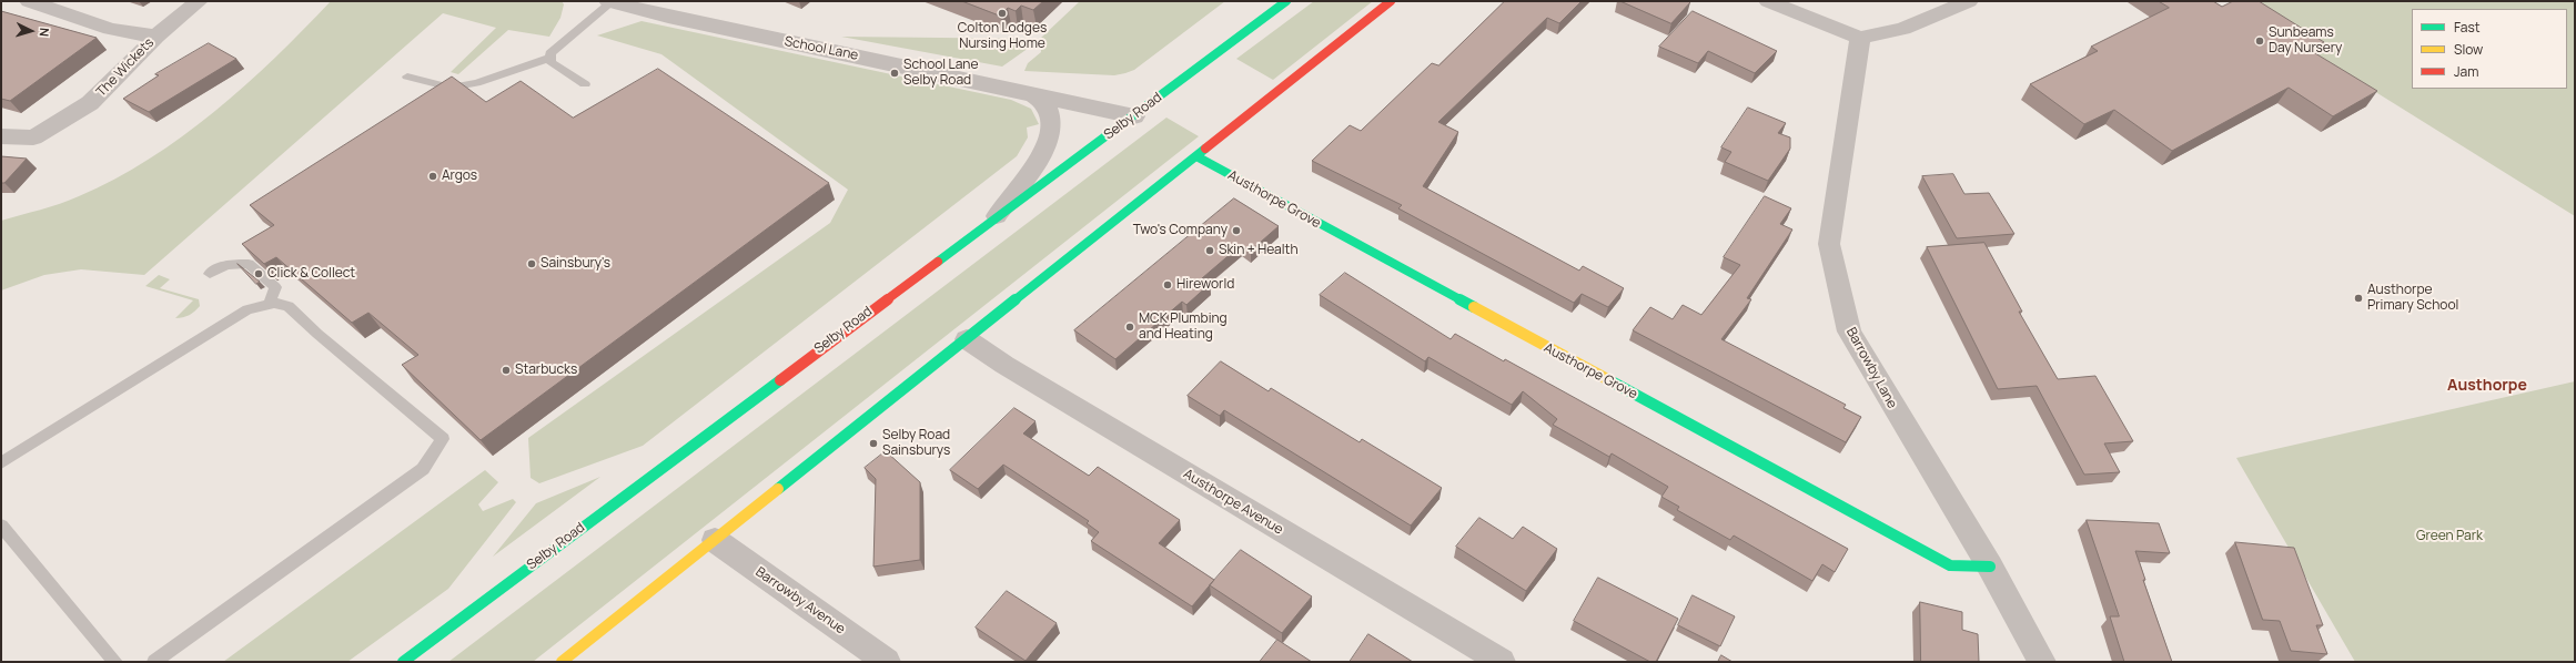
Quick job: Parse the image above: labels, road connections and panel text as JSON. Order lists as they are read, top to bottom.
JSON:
{
  "streets": {
    "main road": ["Selby Road", "Austhorpe Grove"],
    "street": [
      "School Lane",
      "The Wickets",
      "Barrowby Lane",
      "Austhorpe Avenue",
      "Barrowby Avenue"
    ]
  },
  "crossings": [
    ["School Lane", "Selby Road"],
    ["Austhorpe Grove", "Barrowby Lane"]
  ],
  "districts": ["Austhorpe"],
  "parks": ["Green Park"],
  "places": [
    "Colton Lodges Nursing Home",
    "Sunbeams Day Nursery",
    "School Lane Selby Road",
    "Argos",
    "Two's Company",
    "Skin + Health",
    "Sainsbury's",
    "Click & Collect",
    "Hireworld",
    "Austhorpe Primary School",
    "MCK Plumbing and Heating",
    "Starbucks",
    "Selby Road Sainsburys"
  ],
  "legend": ["Fast", "Slow", "Jam"],
  "north": "right"
}
